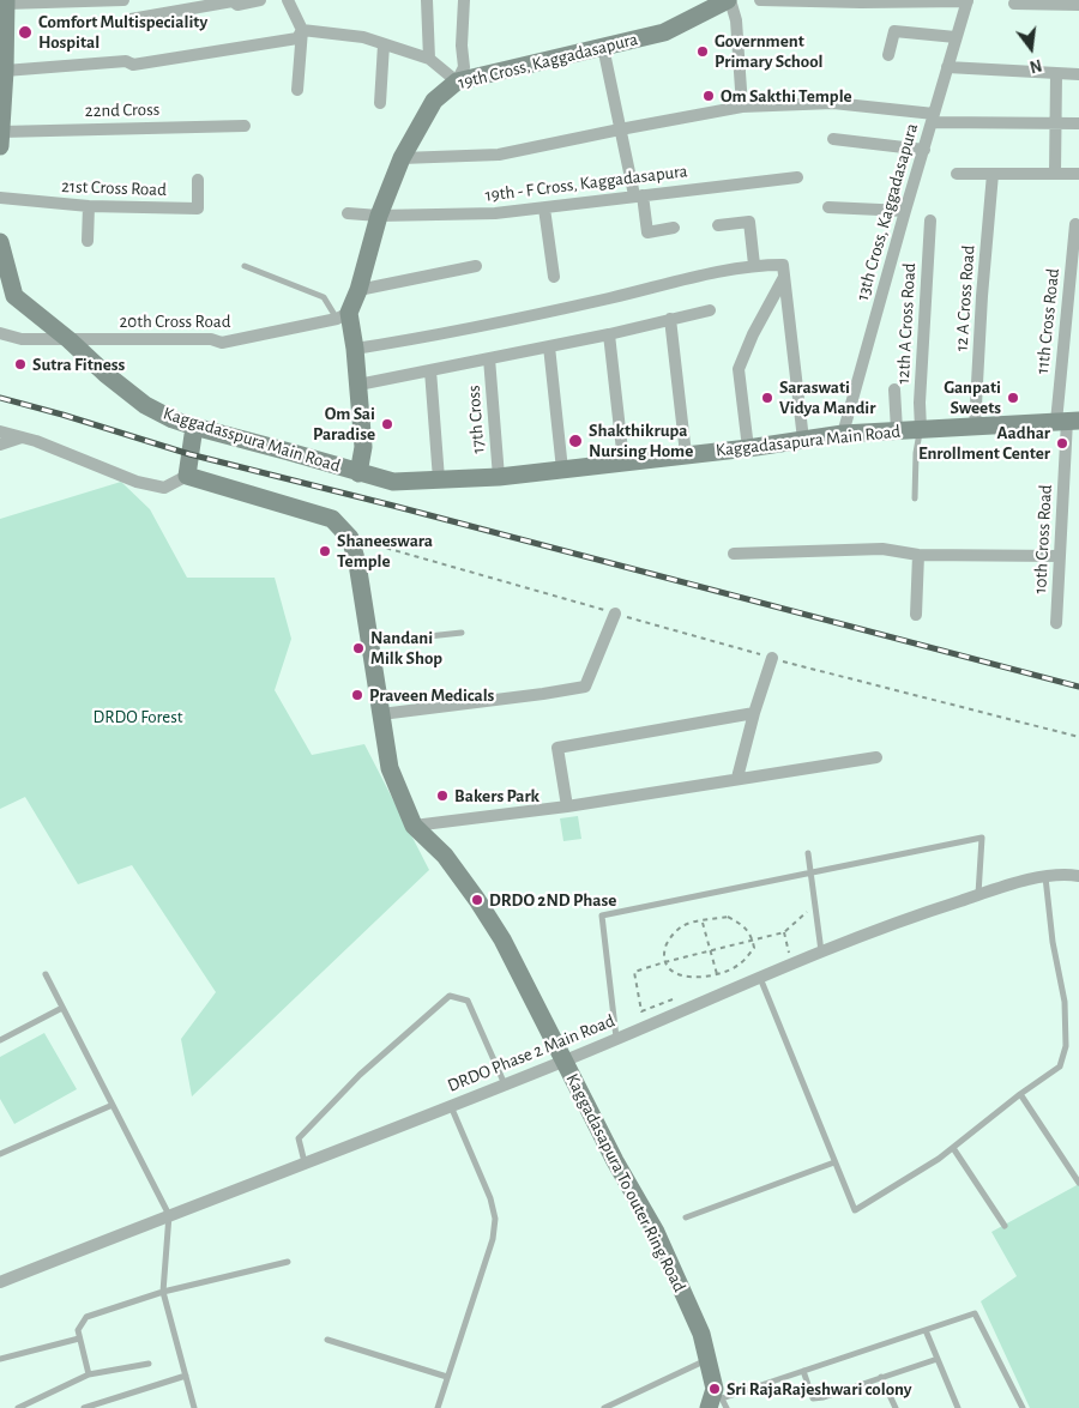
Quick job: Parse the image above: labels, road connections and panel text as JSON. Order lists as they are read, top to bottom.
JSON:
{
  "streets": {
    "street": [
      "19th Cross, Kaggadasapura",
      "22nd Cross",
      "19th - F Cross, Kaggadasapura",
      "21st Cross Road",
      "13th Cross, Kaggadasapura",
      "12 A Cross Road",
      "20th Cross Road",
      "11th Cross Road",
      "12th A Cross Road",
      "17th Cross",
      "Kaggadasspura Main Road",
      "Kaggadasapura Main Road",
      "10th Cross Road",
      "DRDO Phase 2 Main Road",
      "Kaggadasapura To outer Ring Road"
    ]
  },
  "crossings": [
    ["19th Cross, Kaggadasapura", "19th - F Cross, Kaggadasapura"],
    ["19th Cross, Kaggadasapura", "20th Cross Road"],
    ["13th Cross, Kaggadasapura", "Kaggadasapura Main Road"],
    ["12 A Cross Road", "Kaggadasapura Main Road"],
    ["20th Cross Road", "Kaggadasspura Main Road"],
    ["11th Cross Road", "Kaggadasapura Main Road"],
    ["11th Cross Road", "10th Cross Road"],
    ["12th A Cross Road", "Kaggadasapura Main Road"],
    ["17th Cross", "Kaggadasapura Main Road"],
    ["Kaggadasspura Main Road", "Kaggadasapura Main Road"],
    ["Kaggadasapura Main Road", "10th Cross Road"],
    ["DRDO Phase 2 Main Road", "Kaggadasapura To outer Ring Road"]
  ],
  "parks": ["DRDO Forest"],
  "places": [
    "Comfort Multispeciality Hospital",
    "Government Primary School",
    "Om Sakthi Temple",
    "Sutra Fitness",
    "Saraswati Vidya Mandir",
    "Ganpati Sweets",
    "Om Sai Paradise",
    "Shakthikrupa Nursing Home",
    "Aadhar Enrollment Center",
    "Shaneeswara Temple",
    "Nandani Milk Shop",
    "Praveen Medicals",
    "Bakers Park",
    "DRDO 2ND Phase",
    "Sri RajaRajeshwari colony"
  ],
  "north": "bottom"
}
